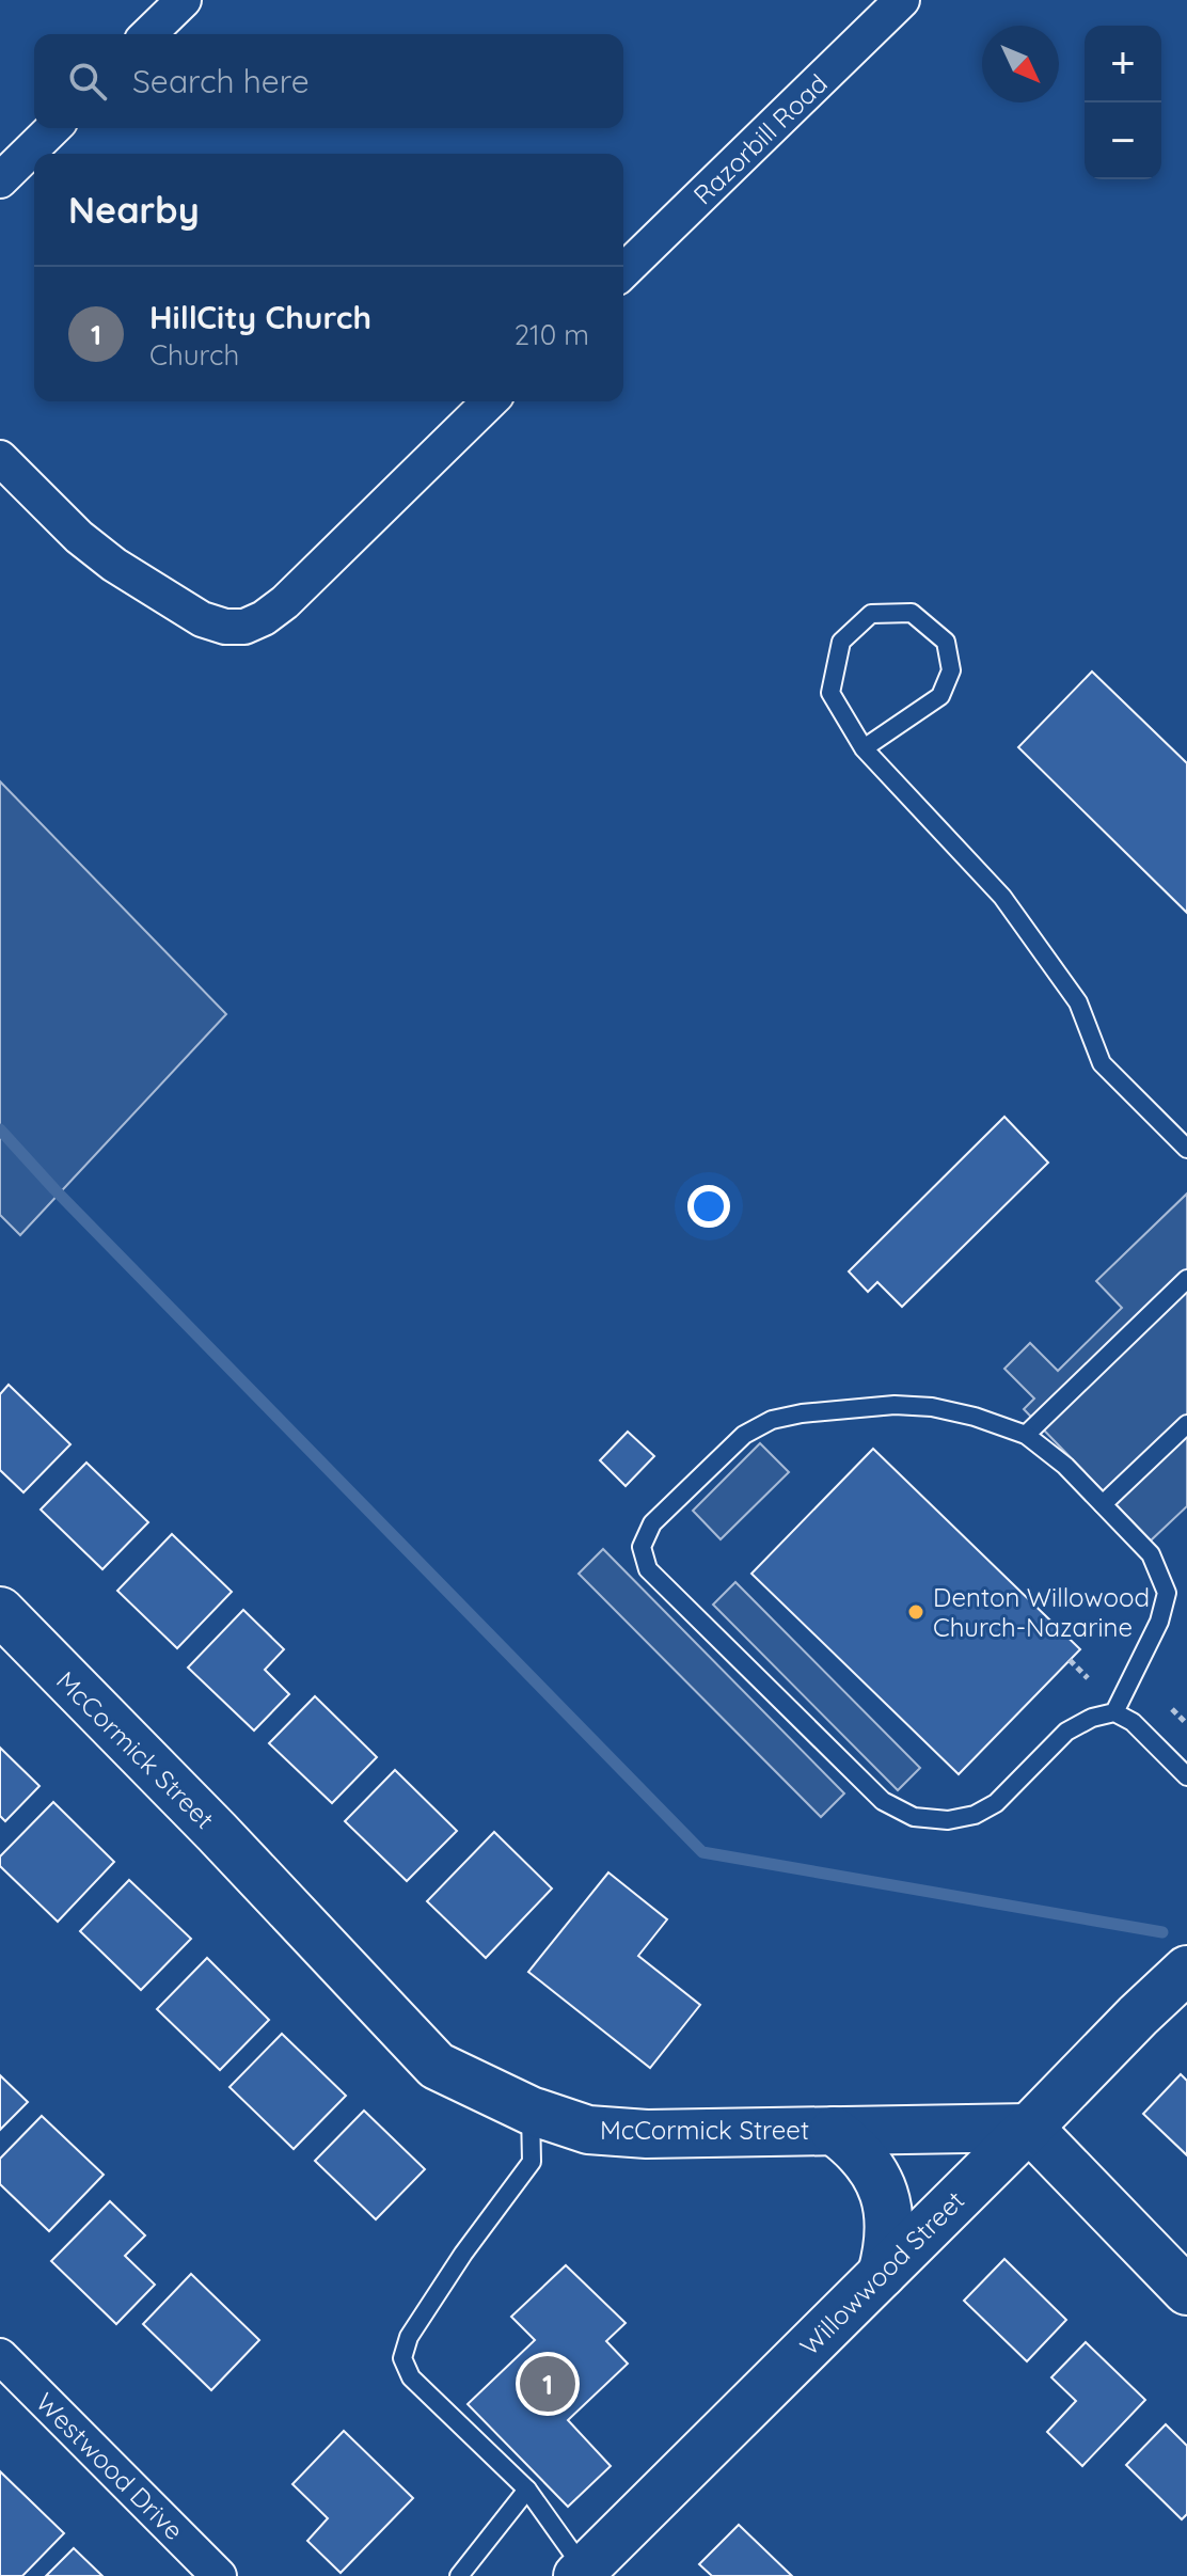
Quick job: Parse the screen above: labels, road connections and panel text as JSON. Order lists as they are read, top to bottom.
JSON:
{
  "streets": {
    "street": [
      "Razorbill Road",
      "McCormick Street",
      "Willowwood Street",
      "Westwood Drive"
    ]
  },
  "crossings": [
    ["McCormick Street", "Willowwood Street"]
  ],
  "places": ["Denton Willowood Church-Nazarine"],
  "north": "bottom right",
  "page": {
    "map_buttons": ["+", "−"],
    "search": "Search here",
    "heading": "Nearby",
    "list": [
      {
        "mark": "1",
        "name": "HillCity Church",
        "note": "Church",
        "value": "210 m"
      }
    ],
    "pins": "1"
  }
}
